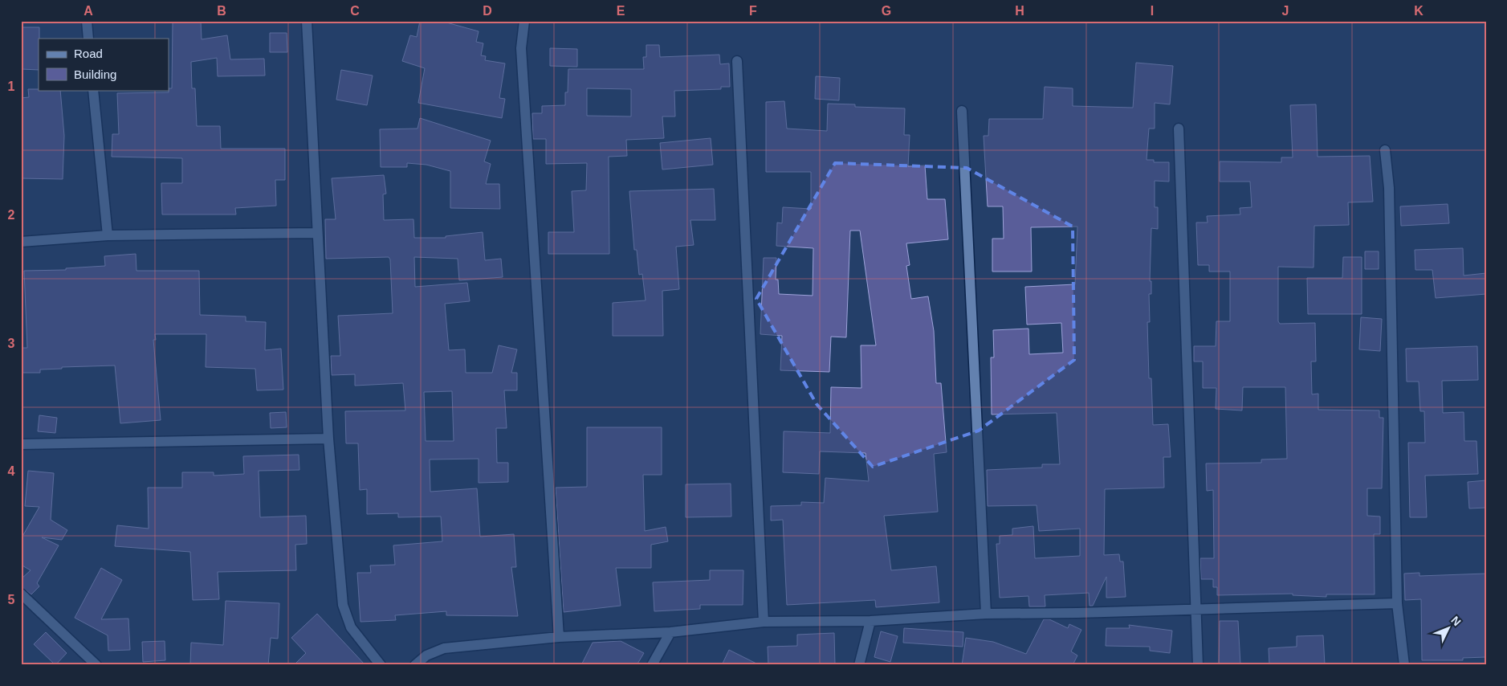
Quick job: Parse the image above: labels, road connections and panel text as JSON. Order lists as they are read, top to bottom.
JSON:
{
  "legend": ["Road", "Building"],
  "north": "top right",
  "grid": {
    "columns": [
      "A",
      "B",
      "C",
      "D",
      "E",
      "F",
      "G",
      "H",
      "I",
      "J",
      "K"
    ],
    "rows": [
      "1",
      "2",
      "3",
      "4",
      "5"
    ]
  }
}
